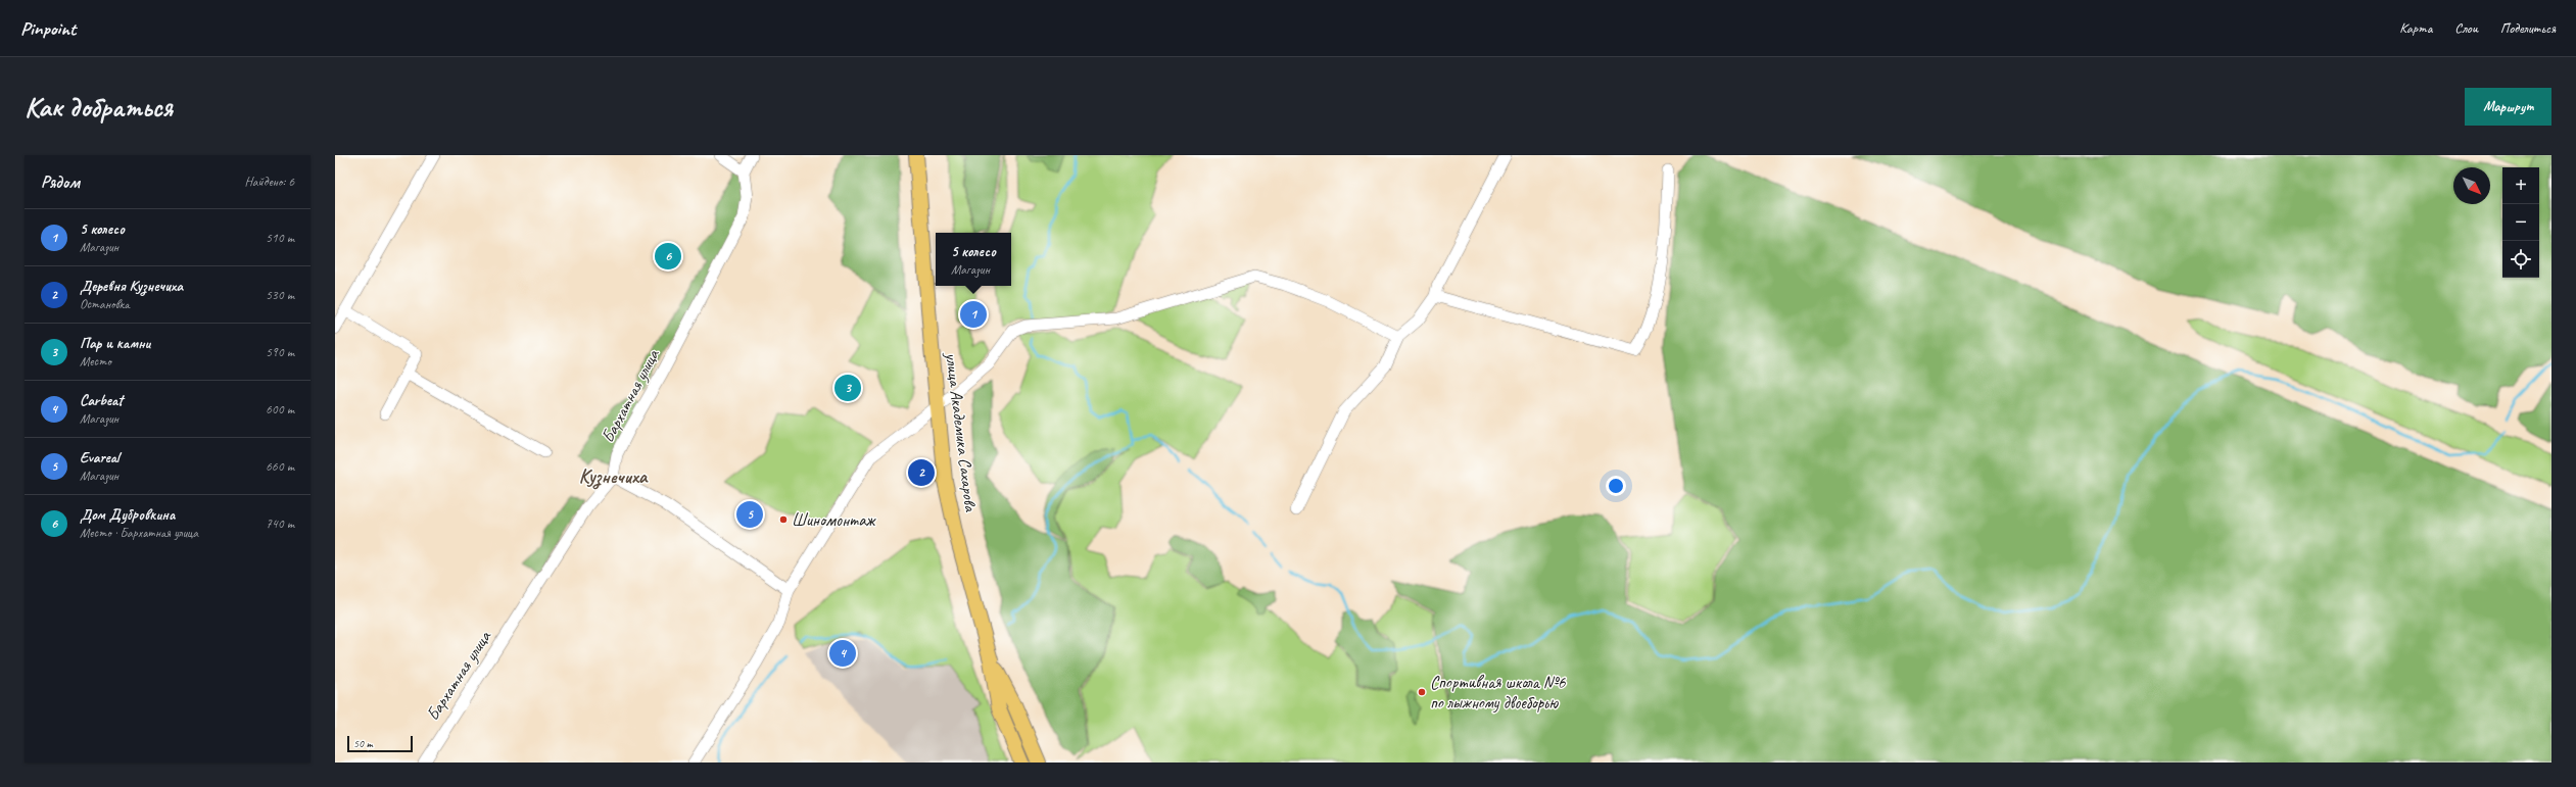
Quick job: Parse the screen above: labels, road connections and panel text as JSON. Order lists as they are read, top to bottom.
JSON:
{
  "streets": {
    "main road": ["улица Академика Сахарова"],
    "street": ["Бархатная улица"]
  },
  "districts": ["Кузнечиха"],
  "places": ["Шиномонтаж", "Спортивная школа №6 по лыжному двоеборью"],
  "scale_bar": "50 m",
  "north": "bottom right",
  "page": {
    "header": "Pinpoint",
    "nav": ["Карта", "Слои", "Поделиться"],
    "buttons": "Маршрут",
    "title": "Как добраться",
    "heading": ["Рядом", "Найдено: 6"],
    "map_buttons": ["+", "−"],
    "list": [
      {
        "mark": "1",
        "name": "5 колесо",
        "note": "Магазин",
        "value": "510 m"
      },
      {
        "mark": "2",
        "name": "Деревня Кузнечиха",
        "note": "Остановка",
        "value": "530 m"
      },
      {
        "mark": "3",
        "name": "Пар и камни",
        "note": "Место",
        "value": "590 m"
      },
      {
        "mark": "4",
        "name": "Carbeat",
        "note": "Магазин",
        "value": "600 m"
      },
      {
        "mark": "5",
        "name": "Evareal",
        "note": "Магазин",
        "value": "660 m"
      },
      {
        "mark": "6",
        "name": "Дом Дубровкина",
        "note": "Место · Бархатная улица",
        "value": "740 m"
      }
    ],
    "popup": ["5 колесо", "Магазин"],
    "pins": [
      "6",
      "1",
      "3",
      "2",
      "5",
      "4"
    ],
    "scale": "50 m"
  }
}
